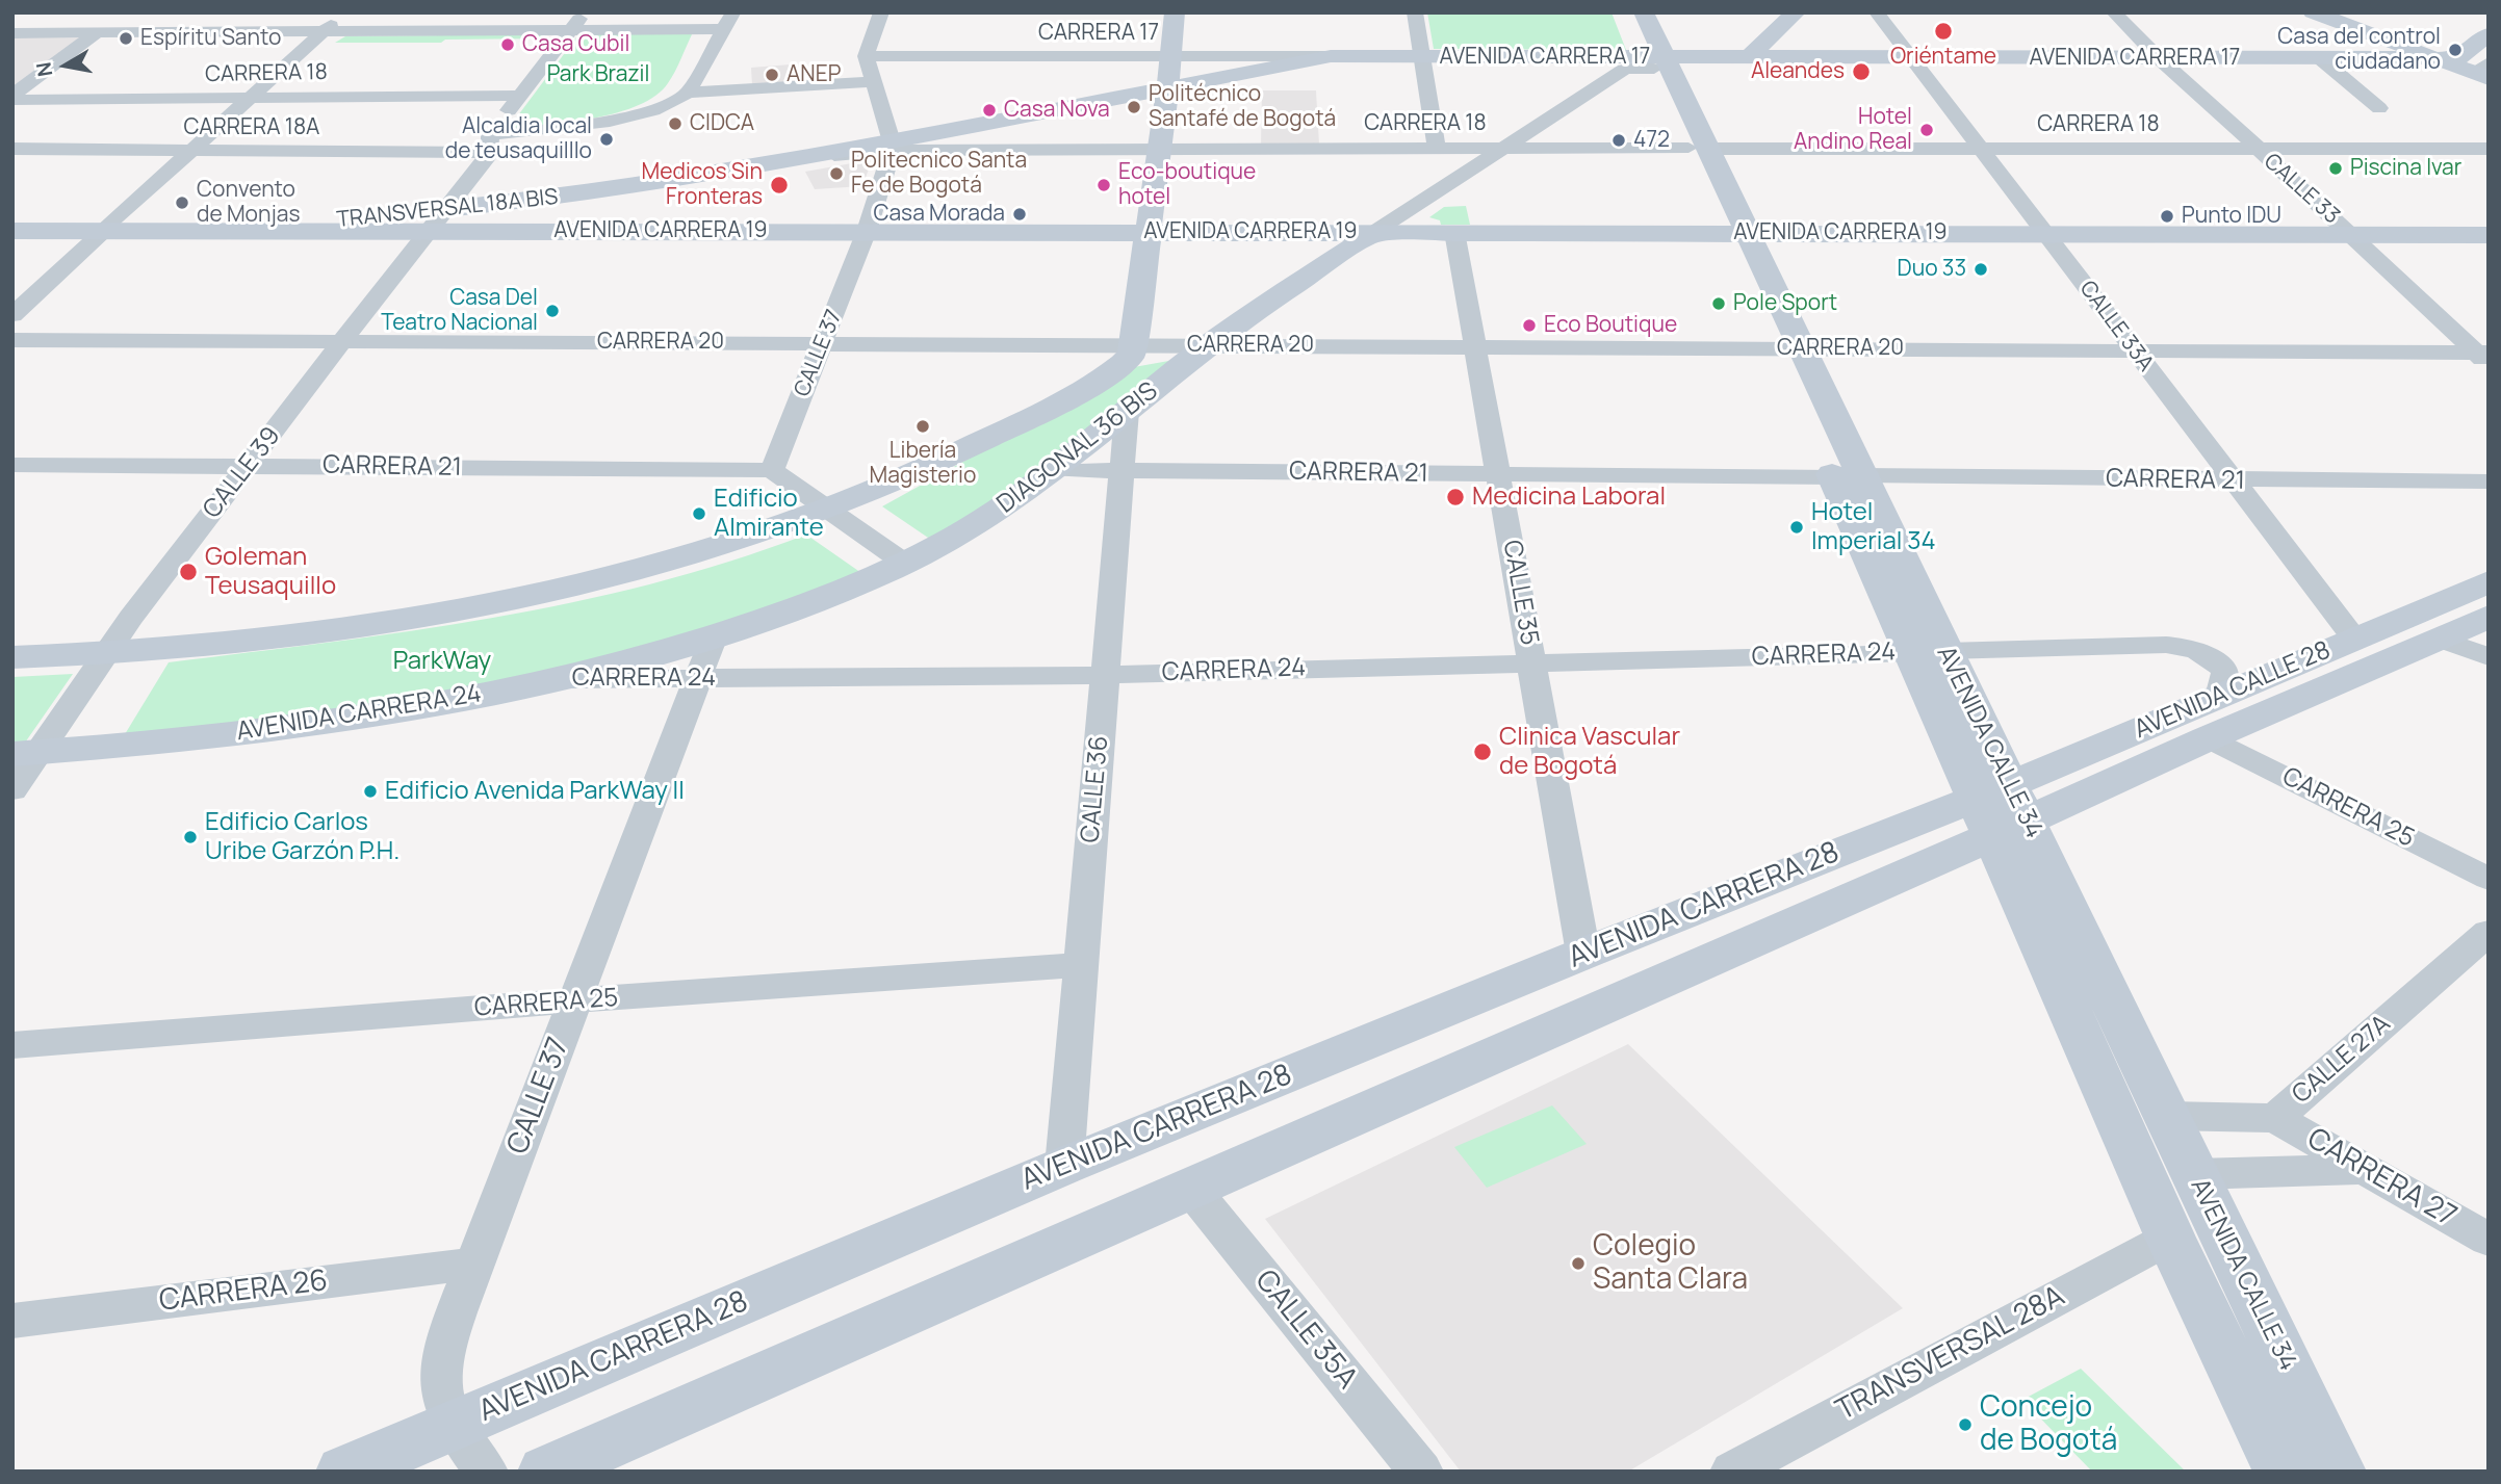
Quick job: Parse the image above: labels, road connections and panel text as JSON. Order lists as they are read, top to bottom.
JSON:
{
  "streets": {
    "main road": [
      "AVENIDA CARRERA 17",
      "TRANSVERSAL 18A BIS",
      "AVENIDA CARRERA 19",
      "DIAGONAL 36 BIS",
      "AVENIDA CALLE 28",
      "AVENIDA CARRERA 24",
      "AVENIDA CALLE 34",
      "AVENIDA CARRERA 28"
    ],
    "street": [
      "CARRERA 17",
      "CARRERA 18",
      "CARRERA 18A",
      "CALLE 33",
      "CALLE 33A",
      "CARRERA 20",
      "CALLE 37",
      "CARRERA 21",
      "CALLE 39",
      "CALLE 35",
      "CARRERA 24",
      "CALLE 36",
      "CARRERA 25",
      "CALLE 27A",
      "CARRERA 27",
      "CARRERA 26",
      "CALLE 35A",
      "TRANSVERSAL 28A"
    ]
  },
  "crossings": [
    ["CARRERA 17", "AVENIDA CARRERA 17"],
    ["AVENIDA CARRERA 17", "CALLE 33"],
    ["AVENIDA CARRERA 17", "TRANSVERSAL 18A BIS"],
    ["AVENIDA CARRERA 17", "CALLE 33A"],
    ["AVENIDA CARRERA 17", "AVENIDA CALLE 34"],
    ["CARRERA 18", "CALLE 33"],
    ["CARRERA 18", "TRANSVERSAL 18A BIS"],
    ["CARRERA 18", "CALLE 33A"],
    ["CARRERA 18", "CALLE 37"],
    ["CARRERA 18", "CALLE 39"],
    ["CARRERA 18", "AVENIDA CALLE 34"],
    ["CARRERA 18A", "CALLE 39"],
    ["CALLE 33", "AVENIDA CARRERA 19"],
    ["CALLE 33", "CARRERA 20"],
    ["TRANSVERSAL 18A BIS", "AVENIDA CARRERA 19"],
    ["TRANSVERSAL 18A BIS", "CALLE 37"],
    ["TRANSVERSAL 18A BIS", "CALLE 39"],
    ["AVENIDA CARRERA 19", "CALLE 33A"],
    ["AVENIDA CARRERA 19", "CALLE 37"],
    ["AVENIDA CARRERA 19", "DIAGONAL 36 BIS"],
    ["AVENIDA CARRERA 19", "CALLE 39"],
    ["AVENIDA CARRERA 19", "CALLE 35"],
    ["AVENIDA CARRERA 19", "AVENIDA CALLE 34"],
    ["CALLE 33A", "CARRERA 20"],
    ["CALLE 33A", "CARRERA 21"],
    ["CALLE 33A", "AVENIDA CALLE 28"],
    ["CARRERA 20", "CALLE 37"],
    ["CARRERA 20", "DIAGONAL 36 BIS"],
    ["CARRERA 20", "CALLE 39"],
    ["CARRERA 20", "CALLE 35"],
    ["CARRERA 20", "AVENIDA CALLE 34"],
    ["CALLE 37", "CARRERA 21"],
    ["CALLE 37", "CARRERA 24"],
    ["CALLE 37", "AVENIDA CARRERA 24"],
    ["CALLE 37", "CARRERA 25"],
    ["CALLE 37", "AVENIDA CARRERA 28"],
    ["CALLE 37", "CARRERA 26"],
    ["DIAGONAL 36 BIS", "CARRERA 21"],
    ["DIAGONAL 36 BIS", "AVENIDA CARRERA 24"],
    ["DIAGONAL 36 BIS", "CALLE 36"],
    ["CARRERA 21", "CALLE 39"],
    ["CARRERA 21", "CALLE 35"],
    ["CARRERA 21", "AVENIDA CALLE 34"],
    ["CARRERA 21", "CALLE 36"],
    ["CALLE 39", "AVENIDA CARRERA 24"],
    ["CALLE 35", "CARRERA 24"],
    ["CALLE 35", "AVENIDA CARRERA 28"],
    ["CARRERA 24", "AVENIDA CALLE 28"],
    ["CARRERA 24", "AVENIDA CARRERA 24"],
    ["CARRERA 24", "AVENIDA CALLE 34"],
    ["CARRERA 24", "CALLE 36"],
    ["AVENIDA CALLE 28", "AVENIDA CALLE 34"],
    ["AVENIDA CALLE 28", "CARRERA 25"],
    ["AVENIDA CALLE 28", "AVENIDA CARRERA 28"],
    ["AVENIDA CALLE 34", "AVENIDA CARRERA 28"],
    ["AVENIDA CALLE 34", "CALLE 27A"],
    ["AVENIDA CALLE 34", "TRANSVERSAL 28A"],
    ["CALLE 36", "CARRERA 25"],
    ["CALLE 36", "AVENIDA CARRERA 28"],
    ["AVENIDA CARRERA 28", "CALLE 35A"],
    ["CALLE 27A", "CARRERA 27"]
  ],
  "parks": ["Park Brazil", "ParkWay"],
  "places": [
    "Oriéntame",
    "Espíritu Santo",
    "Casa Cubil",
    "Casa del control ciudadano",
    "Aleandes",
    "ANEP",
    "Politécnico Santafé de Bogotá",
    "Casa Nova",
    "CIDCA",
    "Hotel Andino Real",
    "Alcaldia local de teusaquilllo",
    "472",
    "Piscina Ivar",
    "Politecnico Santa Fe de Bogotá",
    "Medicos Sin Fronteras",
    "Eco-boutique hotel",
    "Convento de Monjas",
    "Casa Morada",
    "Punto IDU",
    "Duo 33",
    "Pole Sport",
    "Casa Del Teatro Nacional",
    "Eco Boutique",
    "Libería Magisterio",
    "Medicina Laboral",
    "Edificio Almirante",
    "Hotel Imperial 34",
    "Goleman Teusaquillo",
    "Clinica Vascular de Bogotá",
    "Edificio Avenida ParkWay II",
    "Edificio Carlos Uribe Garzón P.H.",
    "Colegio Santa Clara",
    "Concejo de Bogotá"
  ],
  "north": "left"
}
